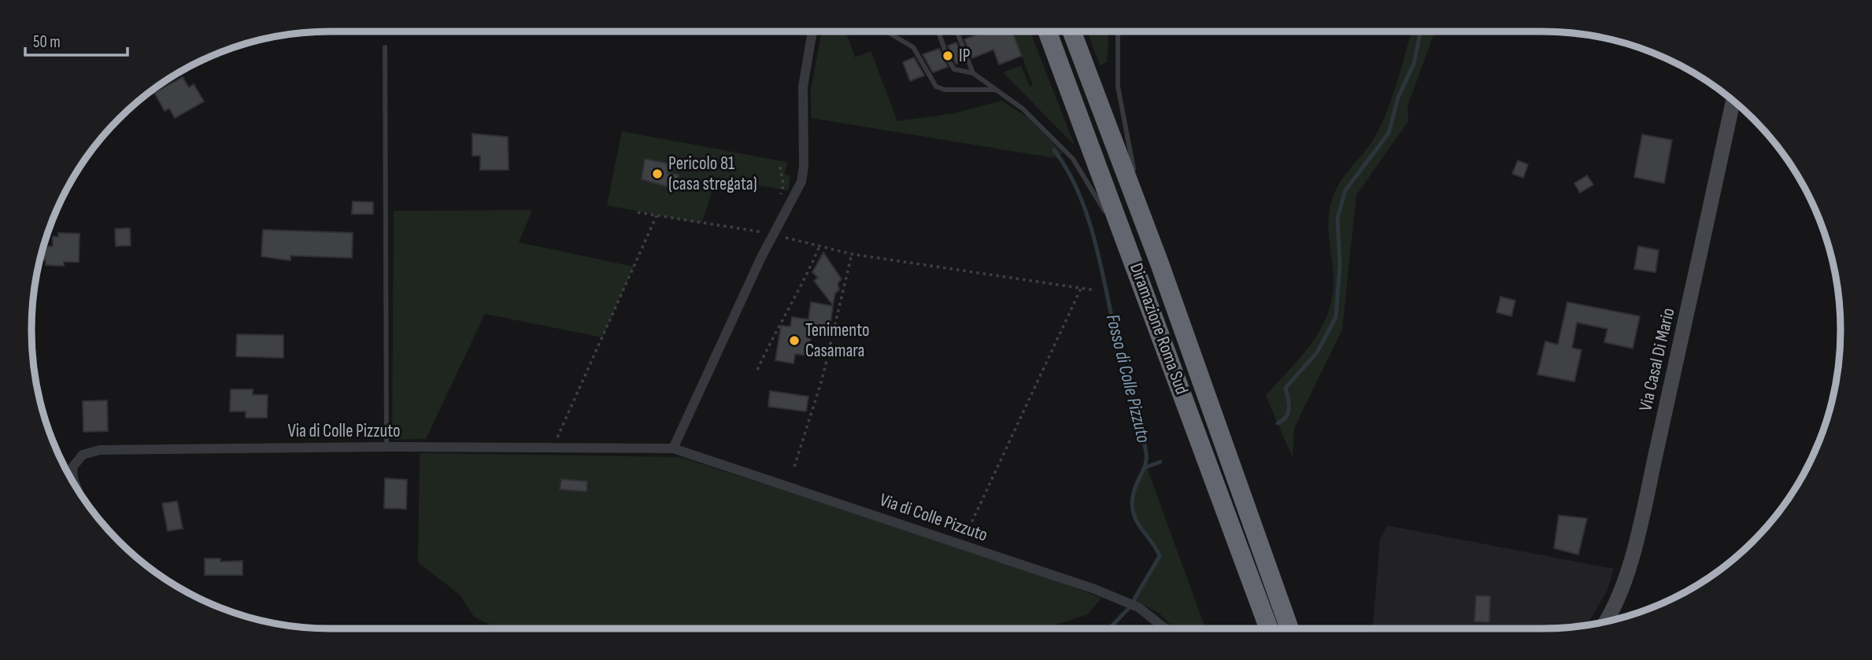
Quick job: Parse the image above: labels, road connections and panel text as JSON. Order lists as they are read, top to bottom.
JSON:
{
  "streets": {
    "highway": ["Diramazione Roma Sud"],
    "street": ["Via Casal Di Mario", "Via di Colle Pizzuto"]
  },
  "water": ["Fosso di Colle Pizzuto"],
  "places": ["IP", "Pericolo 81 (casa stregata)", "Tenimento Casamara"],
  "scale_bar": "50 m"
}
